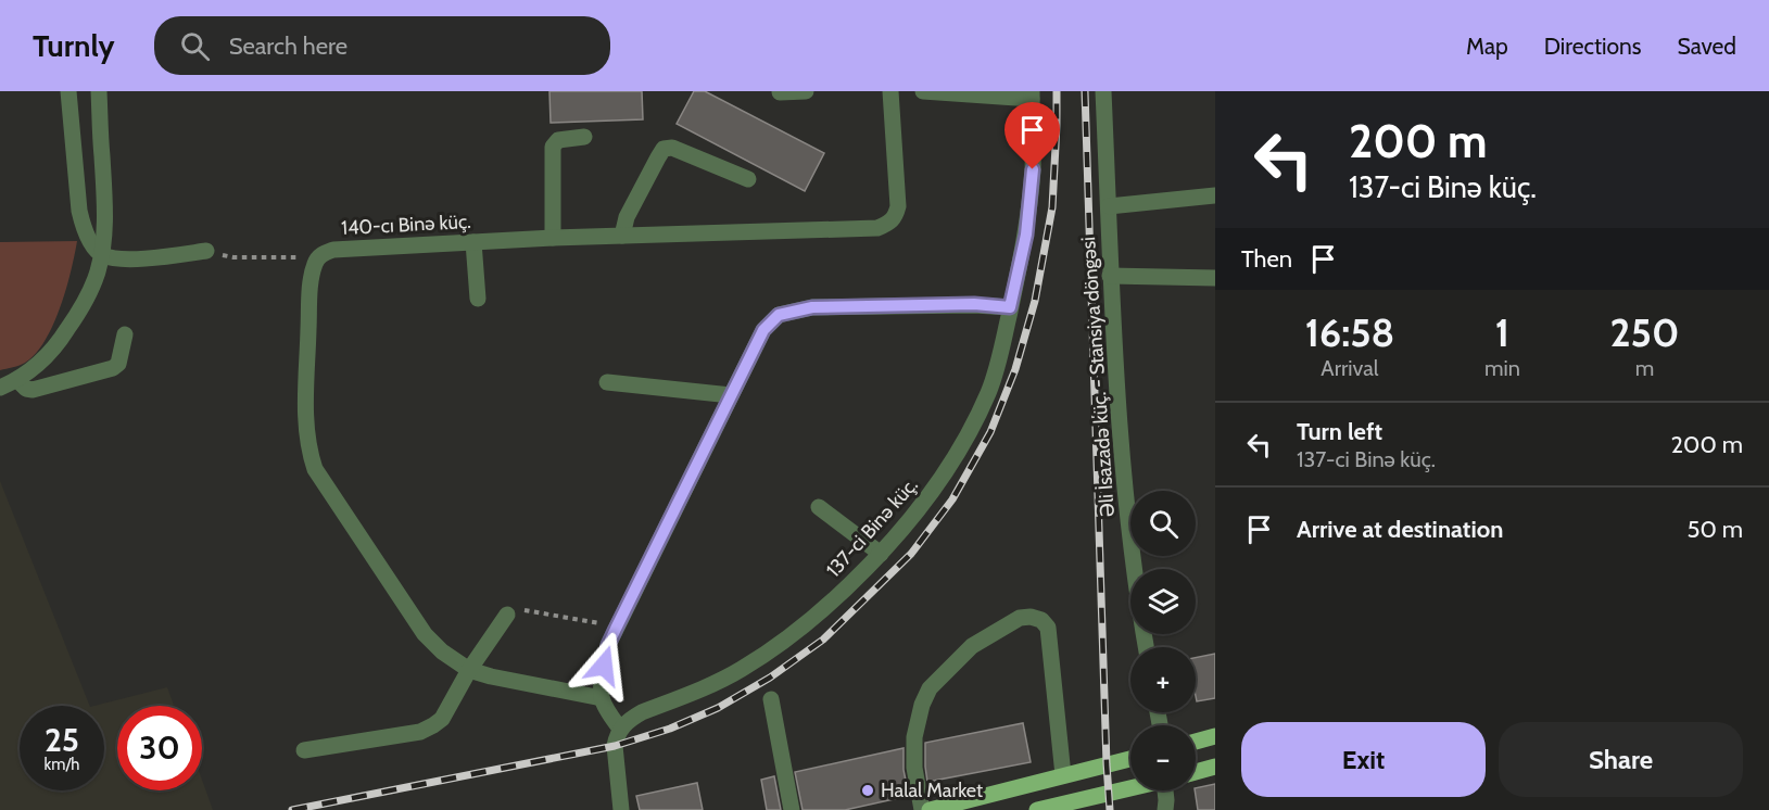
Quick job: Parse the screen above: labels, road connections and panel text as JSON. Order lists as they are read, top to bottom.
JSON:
{
  "streets": {
    "street": ["140-cı Binə küç.", "Əli İsazadə küç. - Stansiya döngəsi", "137-ci Binə küç."]
  },
  "places": ["Halal Market"],
  "page": {
    "header": "Turnly",
    "search": "Search here",
    "nav": ["Map", "Directions", "Saved"],
    "turn": ["200 m", "137-ci Binə küç."],
    "then": "Then",
    "eta": [
      "16:58",
      "Arrival",
      "1",
      "min",
      "250",
      "m"
    ],
    "list": [
      {
        "name": "Turn left",
        "note": "137-ci Binə küç.",
        "value": "200 m"
      },
      {
        "name": "Arrive at destination",
        "value": "50 m"
      }
    ],
    "map_buttons": ["+", "−"],
    "speed": "25 km/h",
    "limit": "30",
    "buttons": ["Exit", "Share"]
  }
}
